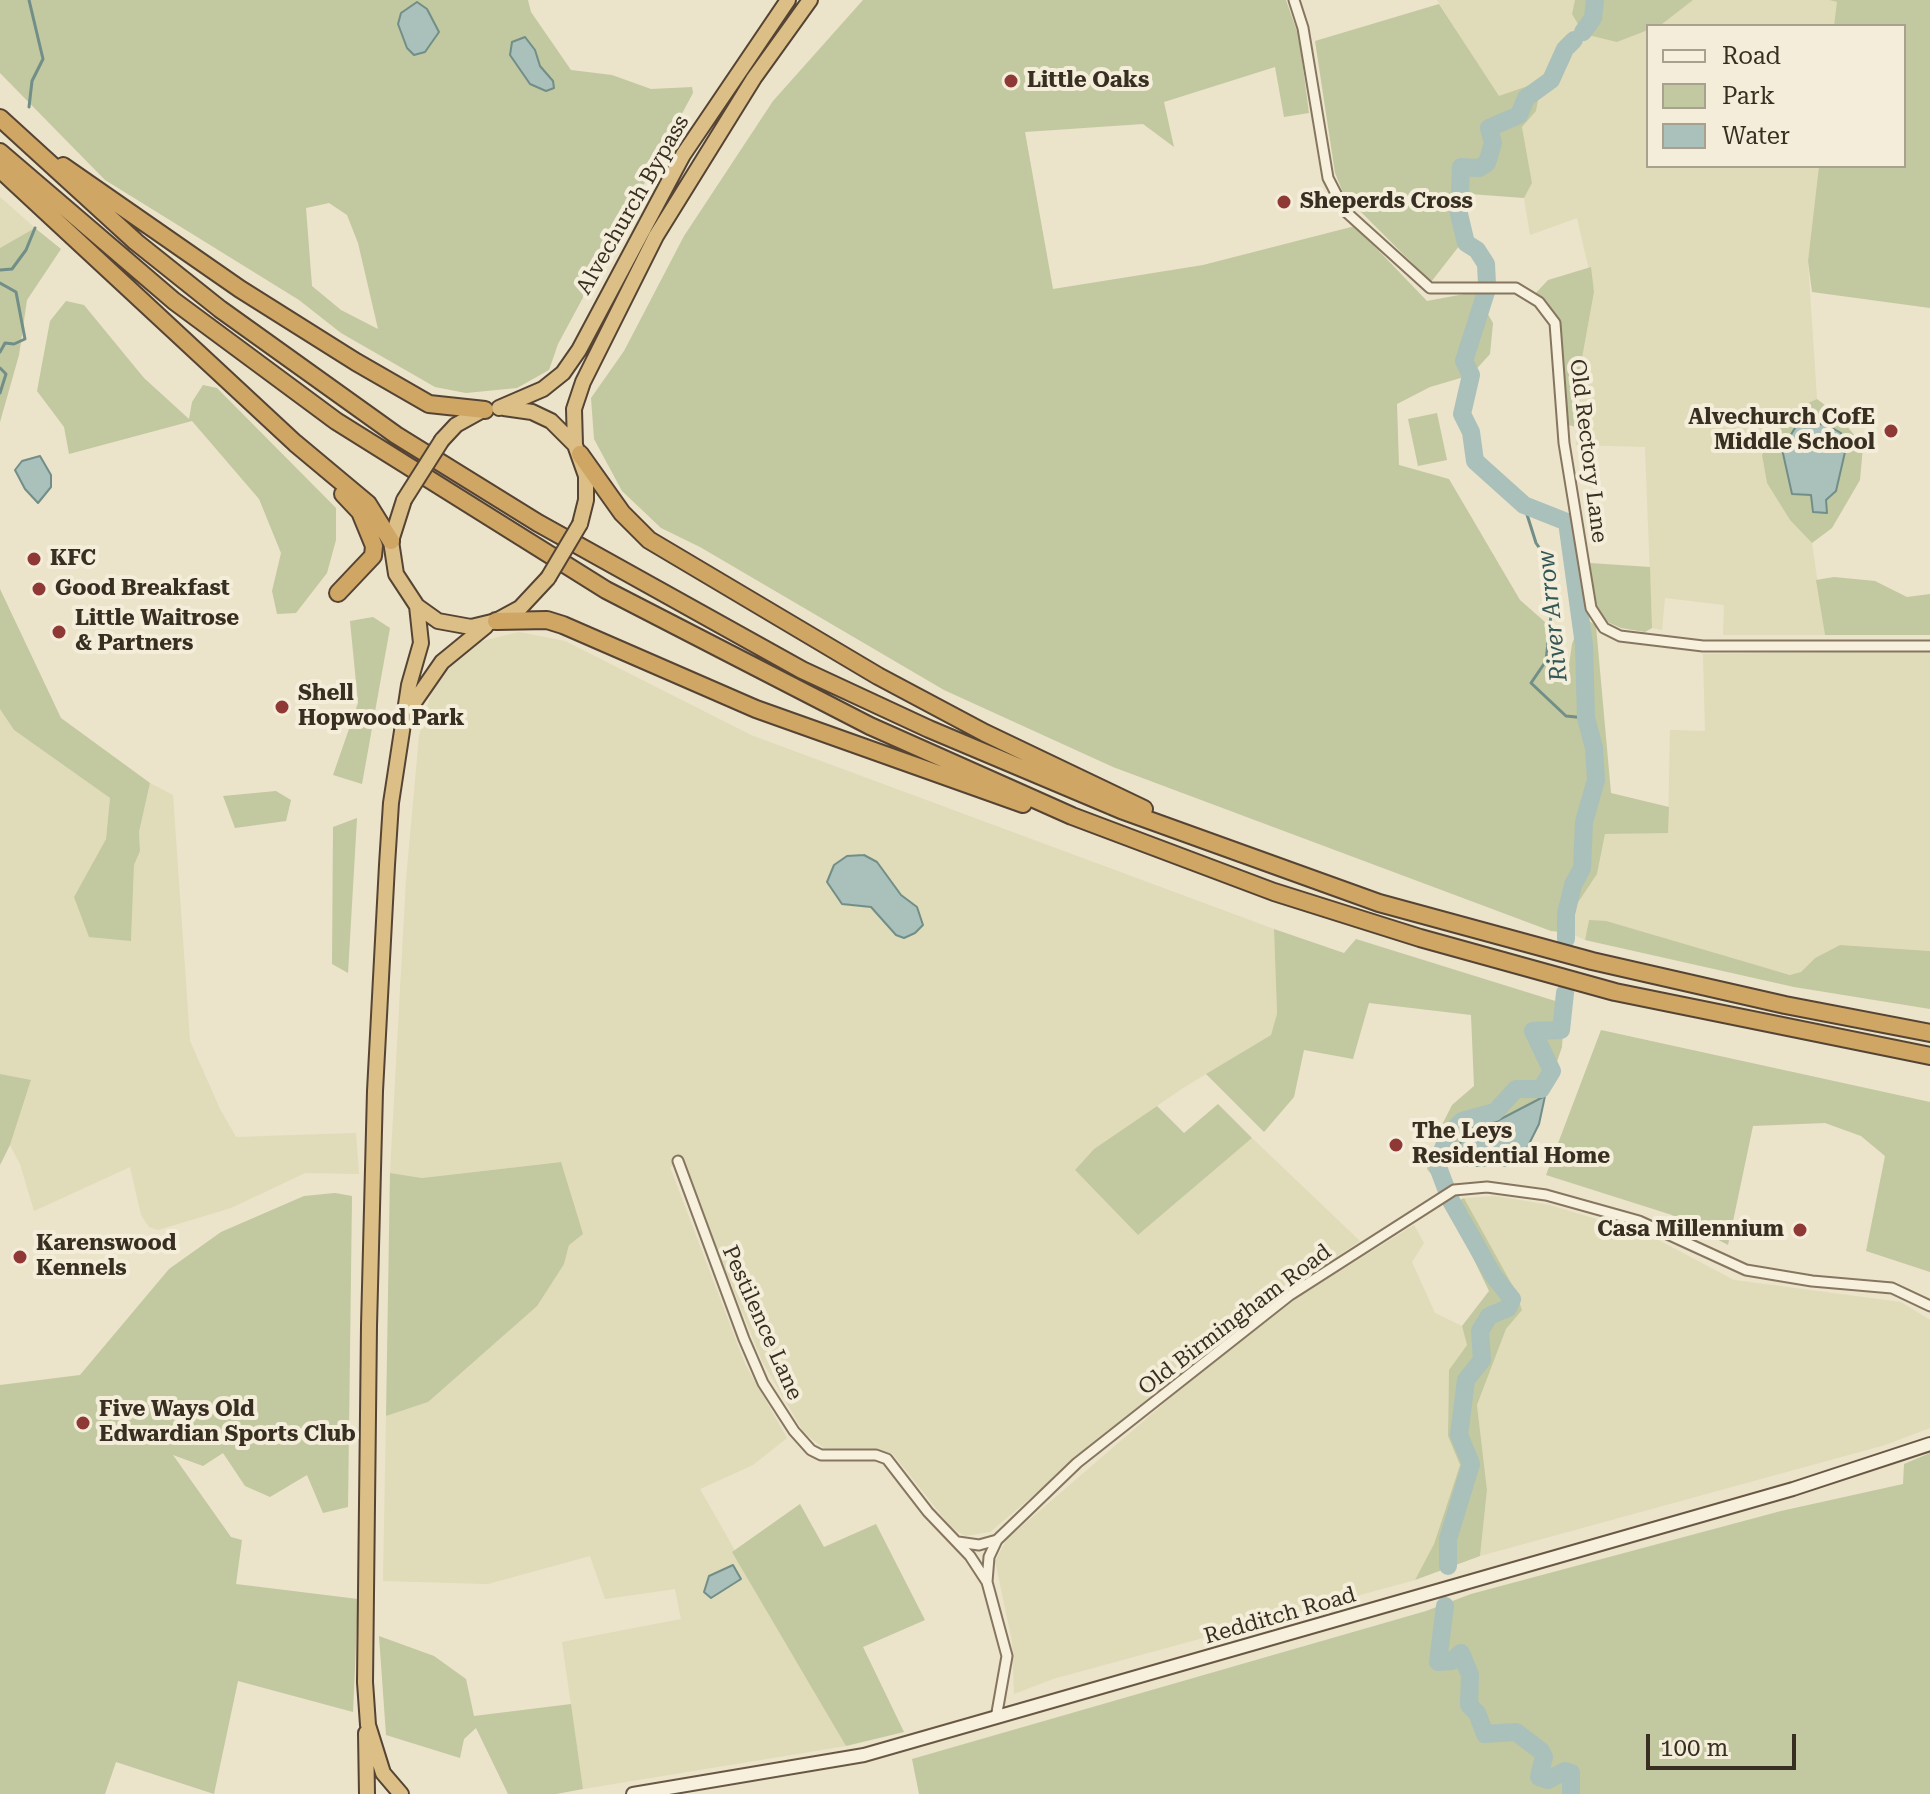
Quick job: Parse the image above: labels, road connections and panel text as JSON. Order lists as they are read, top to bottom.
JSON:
{
  "streets": {
    "highway": ["Alvechurch Bypass"],
    "main road": ["Redditch Road"],
    "street": ["Old Rectory Lane", "Old Birmingham Road", "Pestilence Lane"]
  },
  "water": ["River Arrow"],
  "places": [
    "Little Oaks",
    "Sheperds Cross",
    "Alvechurch CofE Middle School",
    "KFC",
    "Good Breakfast",
    "Little Waitrose & Partners",
    "Shell Hopwood Park",
    "The Leys Residential Home",
    "Casa Millennium",
    "Karenswood Kennels",
    "Five Ways Old Edwardian Sports Club"
  ],
  "legend": ["Road", "Park", "Water"],
  "scale_bar": "100 m"
}
